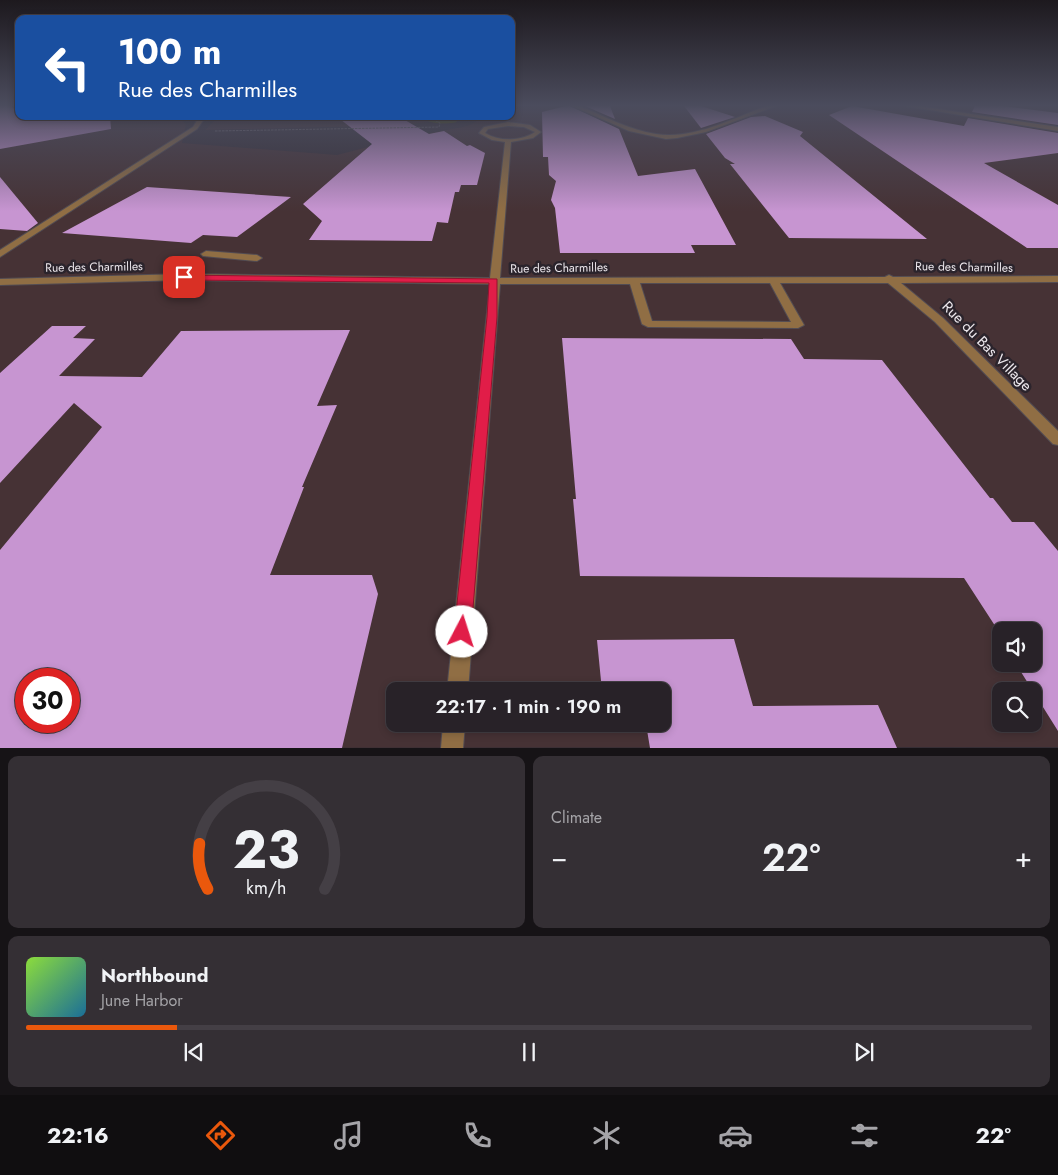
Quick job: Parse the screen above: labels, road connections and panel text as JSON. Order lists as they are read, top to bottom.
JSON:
{
  "streets": {
    "street": ["Rue des Charmilles", "Rue du Bas Village"]
  },
  "crossings": [
    ["Rue des Charmilles", "Rue du Bas Village"]
  ],
  "page": {
    "turn": ["100 m", "Rue des Charmilles"],
    "limit": "30",
    "trip": "22:17 · 1 min · 190 m",
    "tile": "Climate",
    "heat": ["−", "22°", "+"],
    "song": ["Northbound", "June Harbor"],
    "tabs": ["22:16", "22°"],
    "gauge": ["23", "km/h"]
  }
}
